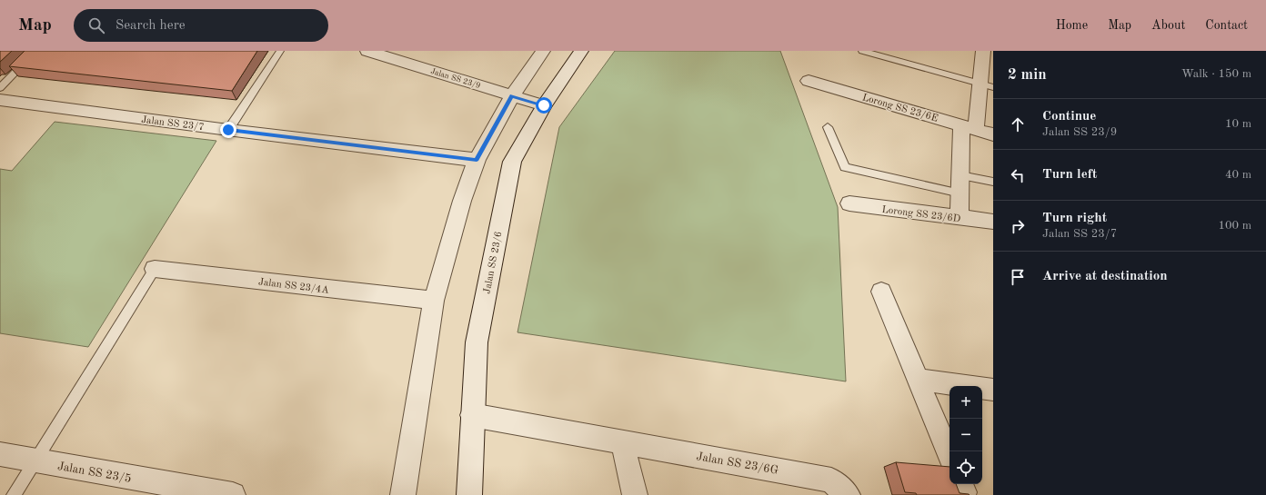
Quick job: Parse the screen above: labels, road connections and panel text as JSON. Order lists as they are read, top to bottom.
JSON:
{
  "streets": {
    "street": [
      "Jalan SS 23/9",
      "Lorong SS 23/6E",
      "Jalan SS 23/7",
      "Lorong SS 23/6D",
      "Jalan SS 23/6",
      "Jalan SS 23/4A",
      "Jalan SS 23/6G",
      "Jalan SS 23/5"
    ]
  },
  "crossings": [
    ["Jalan SS 23/9", "Jalan SS 23/6"],
    ["Jalan SS 23/6", "Jalan SS 23/6G"]
  ],
  "page": {
    "header": "Map",
    "search": "Search here",
    "nav": [
      "Home",
      "Map",
      "About",
      "Contact"
    ],
    "heading": ["2 min", "Walk · 150 m"],
    "list": [
      ["Continue", "Jalan SS 23/9", "10 m"],
      ["Turn left", "40 m"],
      ["Turn right", "Jalan SS 23/7", "100 m"],
      "Arrive at destination"
    ],
    "map_buttons": ["+", "−"]
  }
}
